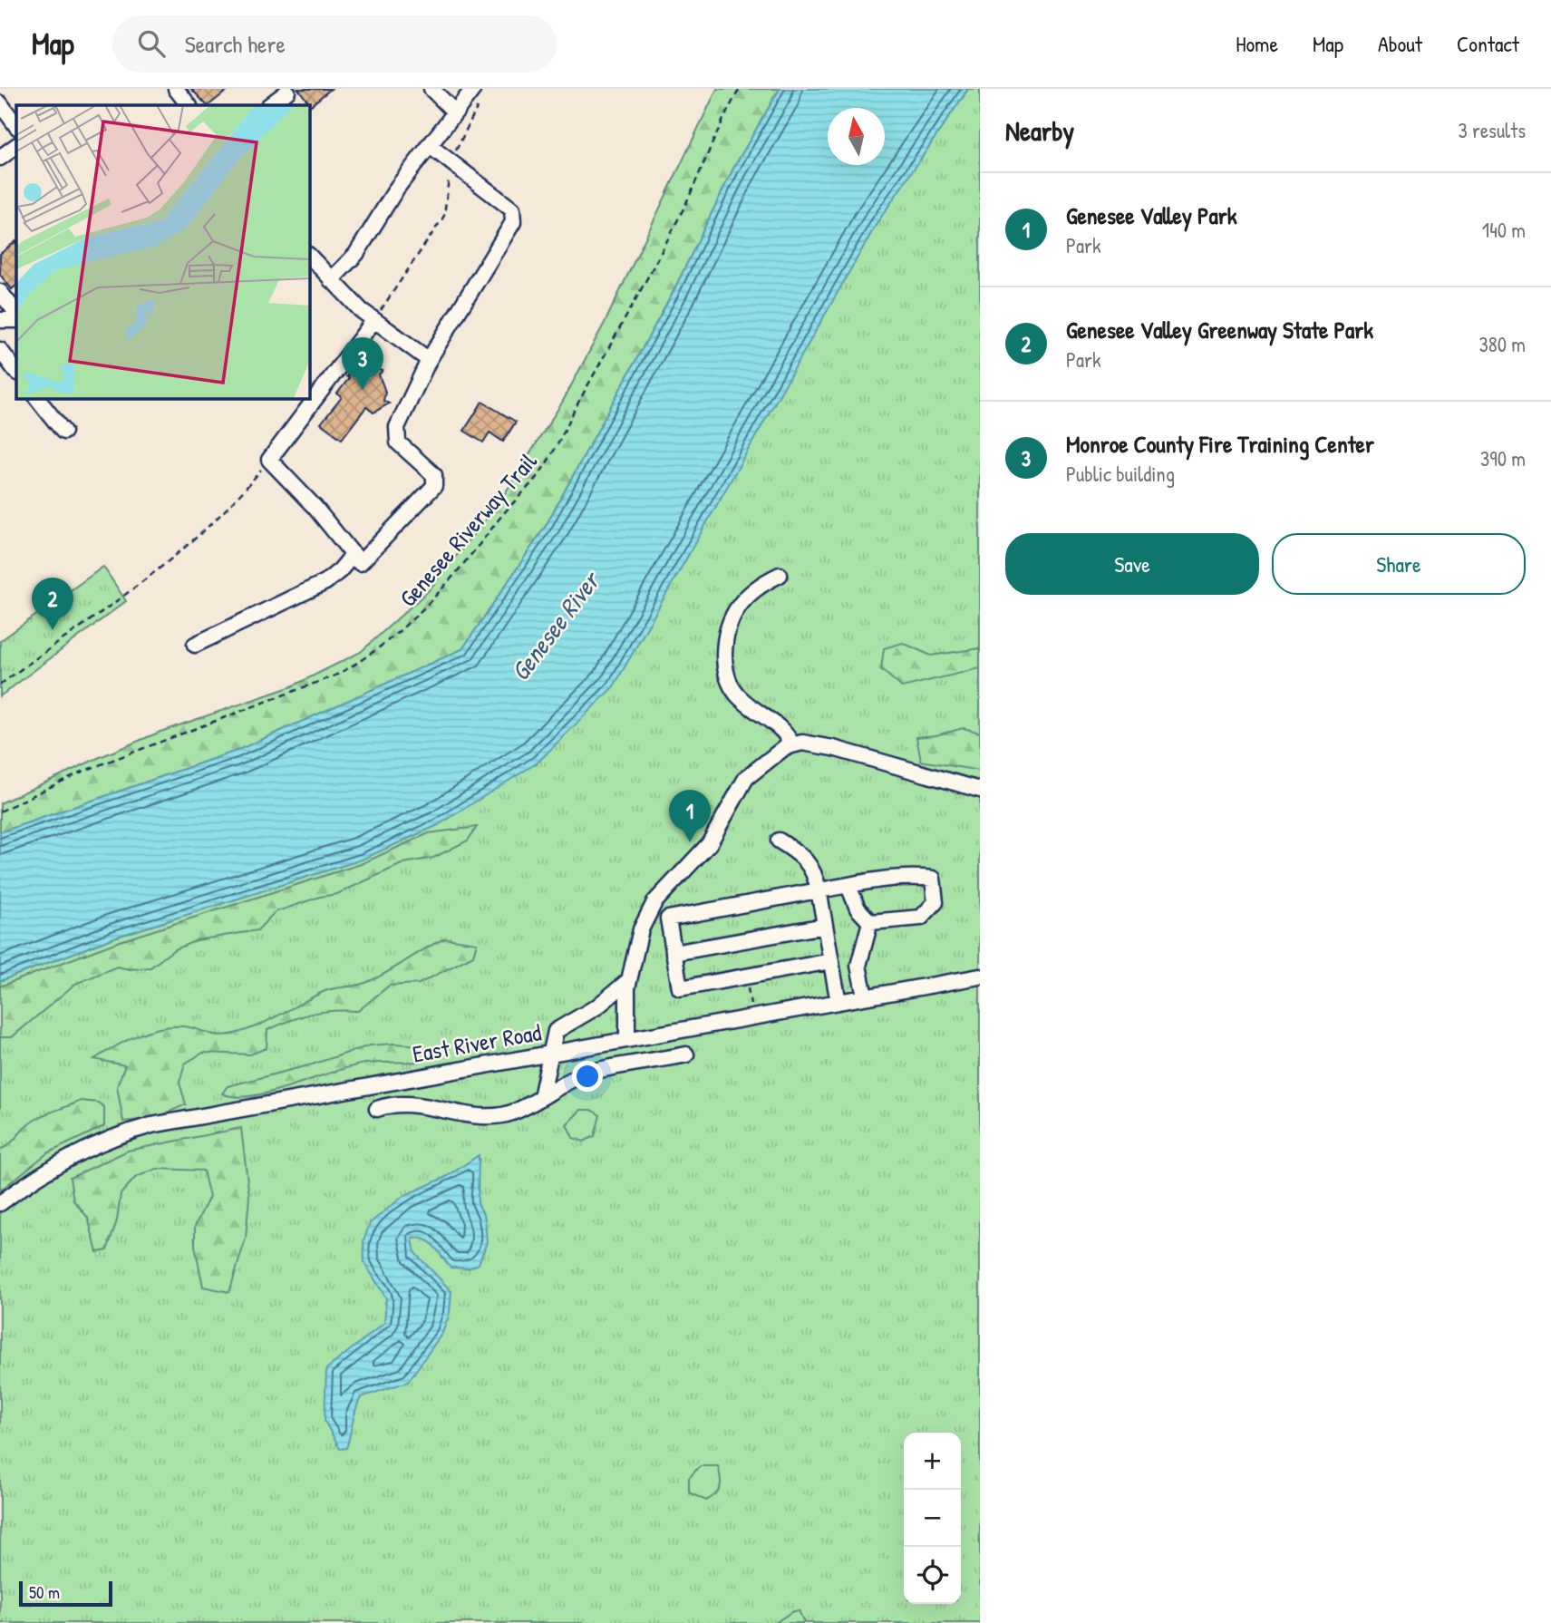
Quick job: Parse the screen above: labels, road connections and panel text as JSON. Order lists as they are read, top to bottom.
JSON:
{
  "streets": {
    "street": ["East River Road"],
    "path": ["Genesee Riverway Trail"]
  },
  "water": ["Genesee River"],
  "scale_bar": "50 m",
  "north": "top",
  "page": {
    "header": "Map",
    "search": "Search here",
    "nav": [
      "Home",
      "Map",
      "About",
      "Contact"
    ],
    "heading": ["Nearby", "3 results"],
    "list": [
      {
        "mark": "1",
        "name": "Genesee Valley Park",
        "note": "Park",
        "value": "140 m"
      },
      {
        "mark": "2",
        "name": "Genesee Valley Greenway State Park",
        "note": "Park",
        "value": "380 m"
      },
      {
        "mark": "3",
        "name": "Monroe County Fire Training Center",
        "note": "Public building",
        "value": "390 m"
      }
    ],
    "pins": ["3", "2", "1"],
    "buttons": ["Save", "Share"],
    "map_buttons": ["+", "−"],
    "scale": "50 m"
  }
}
